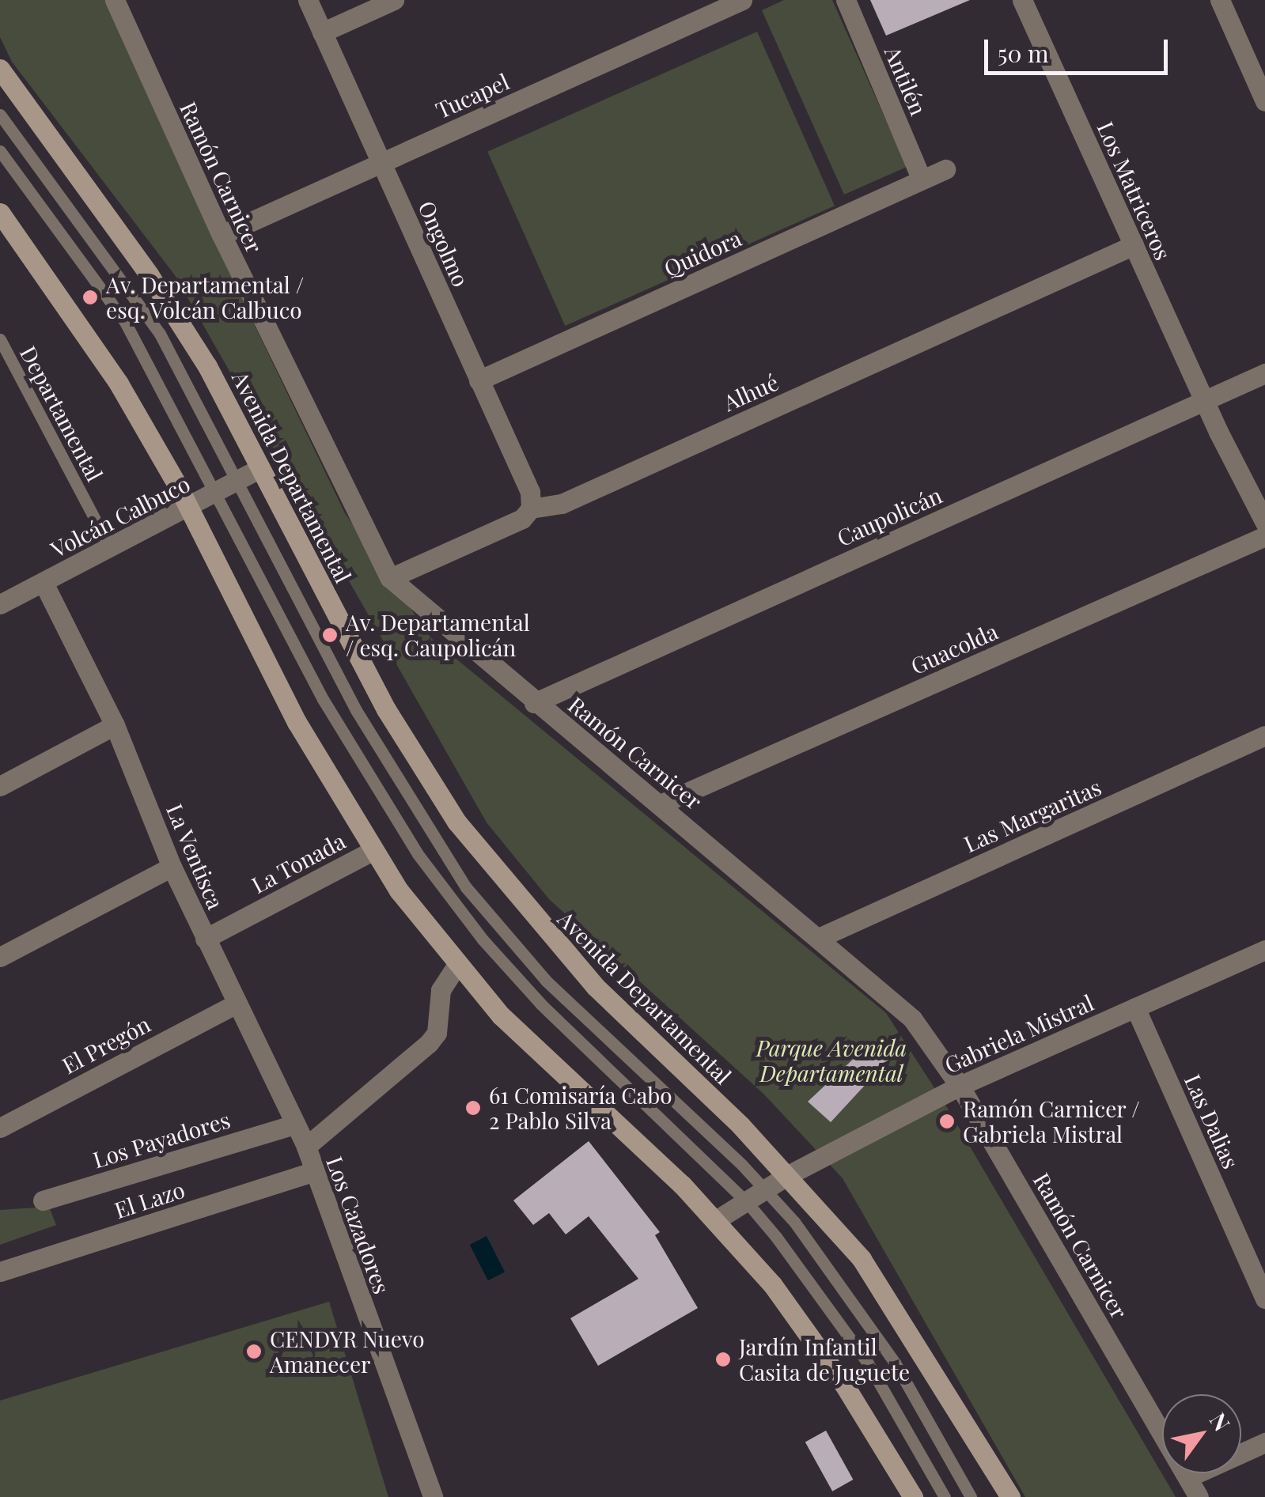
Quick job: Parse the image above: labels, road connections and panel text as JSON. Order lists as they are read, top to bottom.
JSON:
{
  "streets": {
    "main road": ["Avenida Departamental"],
    "street": [
      "Antilén",
      "Tucapel",
      "Ramón Carnicer",
      "Los Matriceros",
      "Ongolmo",
      "Quidora",
      "Alhué",
      "Volcán Calbuco",
      "Caupolicán",
      "Guacolda",
      "Las Margaritas",
      "La Ventisca",
      "La Tonada",
      "Gabriela Mistral",
      "El Pregón",
      "Las Dalias",
      "Los Payadores",
      "El Lazo",
      "Los Cazadores"
    ],
    "lane": ["Departamental"]
  },
  "crossings": [
    ["Antilén", "Quidora"],
    ["Tucapel", "Ramón Carnicer"],
    ["Tucapel", "Ongolmo"],
    ["Ramón Carnicer", "Alhué"],
    ["Ramón Carnicer", "Caupolicán"],
    ["Ramón Carnicer", "Guacolda"],
    ["Ramón Carnicer", "Las Margaritas"],
    ["Ramón Carnicer", "Gabriela Mistral"],
    ["Los Matriceros", "Alhué"],
    ["Los Matriceros", "Caupolicán"],
    ["Ongolmo", "Quidora"],
    ["Ongolmo", "Alhué"],
    ["Departamental", "Volcán Calbuco"],
    ["Avenida Departamental", "Volcán Calbuco"],
    ["Avenida Departamental", "Gabriela Mistral"],
    ["Volcán Calbuco", "La Ventisca"],
    ["La Ventisca", "La Tonada"],
    ["La Ventisca", "El Pregón"],
    ["La Ventisca", "Los Payadores"],
    ["La Ventisca", "Los Cazadores"],
    ["Gabriela Mistral", "Las Dalias"],
    ["El Lazo", "Los Cazadores"]
  ],
  "parks": ["Parque Avenida Departamental"],
  "places": [
    "Av. Departamental / esq. Volcán Calbuco",
    "Av. Departamental / esq. Caupolicán",
    "61 Comisaría Cabo 2 Pablo Silva",
    "Ramón Carnicer / Gabriela Mistral",
    "CENDYR Nuevo Amanecer",
    "Jardín Infantil Casita de Juguete"
  ],
  "scale_bar": "50 m",
  "north": "top right"
}
